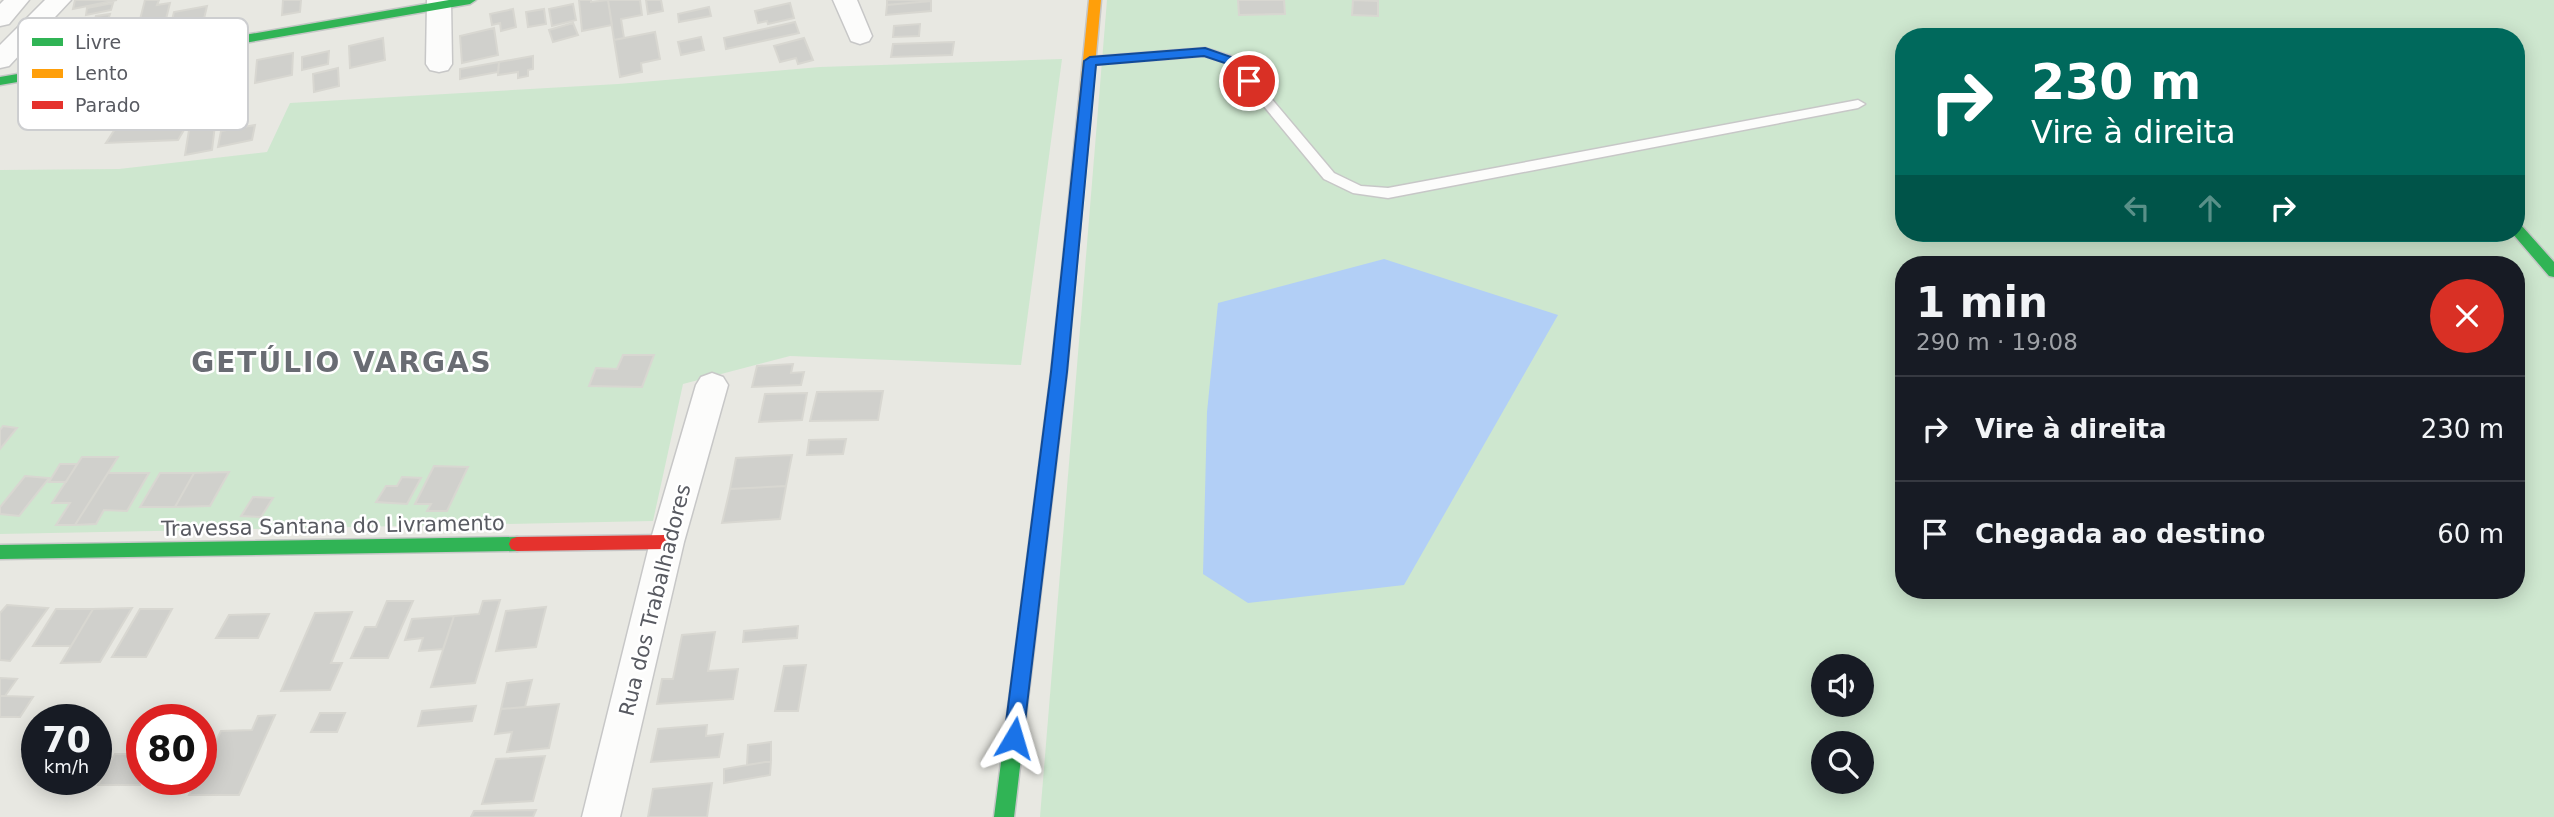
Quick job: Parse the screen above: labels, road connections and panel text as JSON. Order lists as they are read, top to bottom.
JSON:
{
  "streets": {
    "main road": ["Travessa Santana do Livramento"],
    "street": ["Rua dos Trabalhadores"]
  },
  "crossings": [
    ["Travessa Santana do Livramento", "Rua dos Trabalhadores"]
  ],
  "districts": ["GETÚLIO VARGAS"],
  "legend": ["Livre", "Lento", "Parado"],
  "page": {
    "turn": ["230 m", "Vire à direita"],
    "heading": ["1 min", "290 m · 19:08"],
    "list": [
      {
        "name": "Vire à direita",
        "value": "230 m"
      },
      {
        "name": "Chegada ao destino",
        "value": "60 m"
      }
    ],
    "speed": "70 km/h",
    "limit": "80"
  }
}
